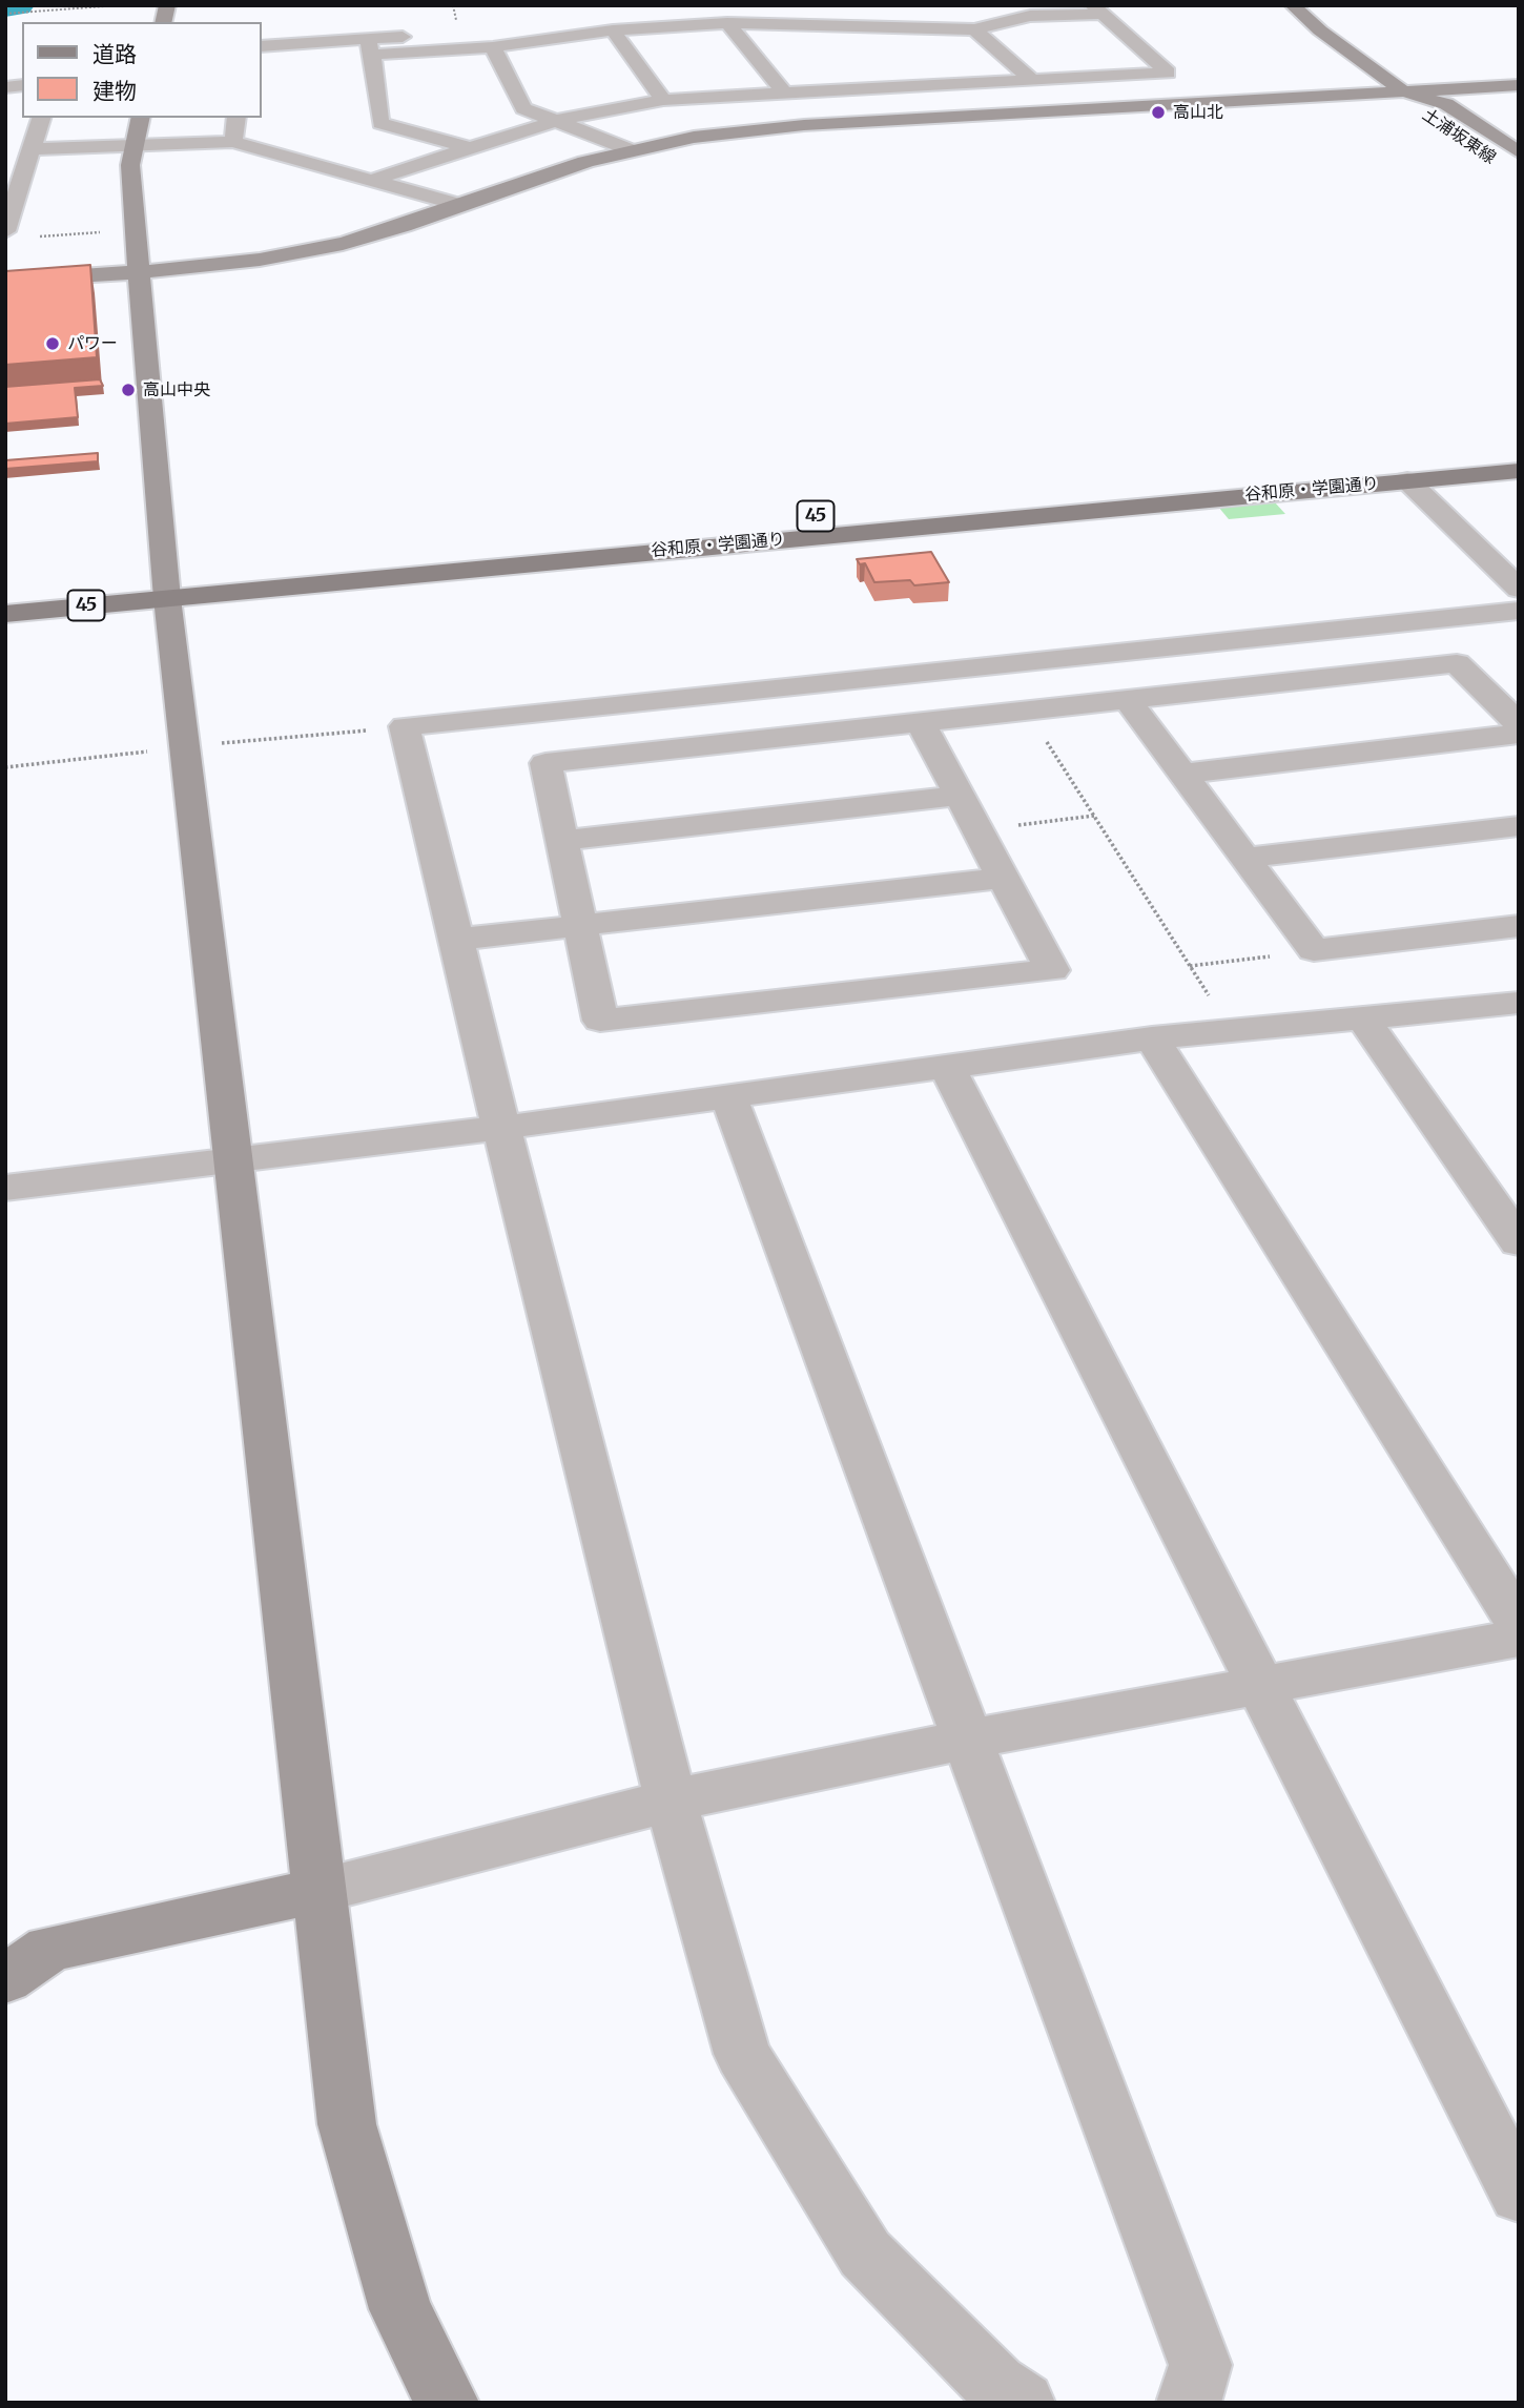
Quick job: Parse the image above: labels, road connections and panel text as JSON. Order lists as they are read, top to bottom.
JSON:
{
  "streets": {
    "main road": ["谷和原・学園通り", "45"],
    "street": ["土浦坂東線"]
  },
  "places": ["高山北", "パワー", "高山中央"],
  "legend": ["道路", "建物"]
}
